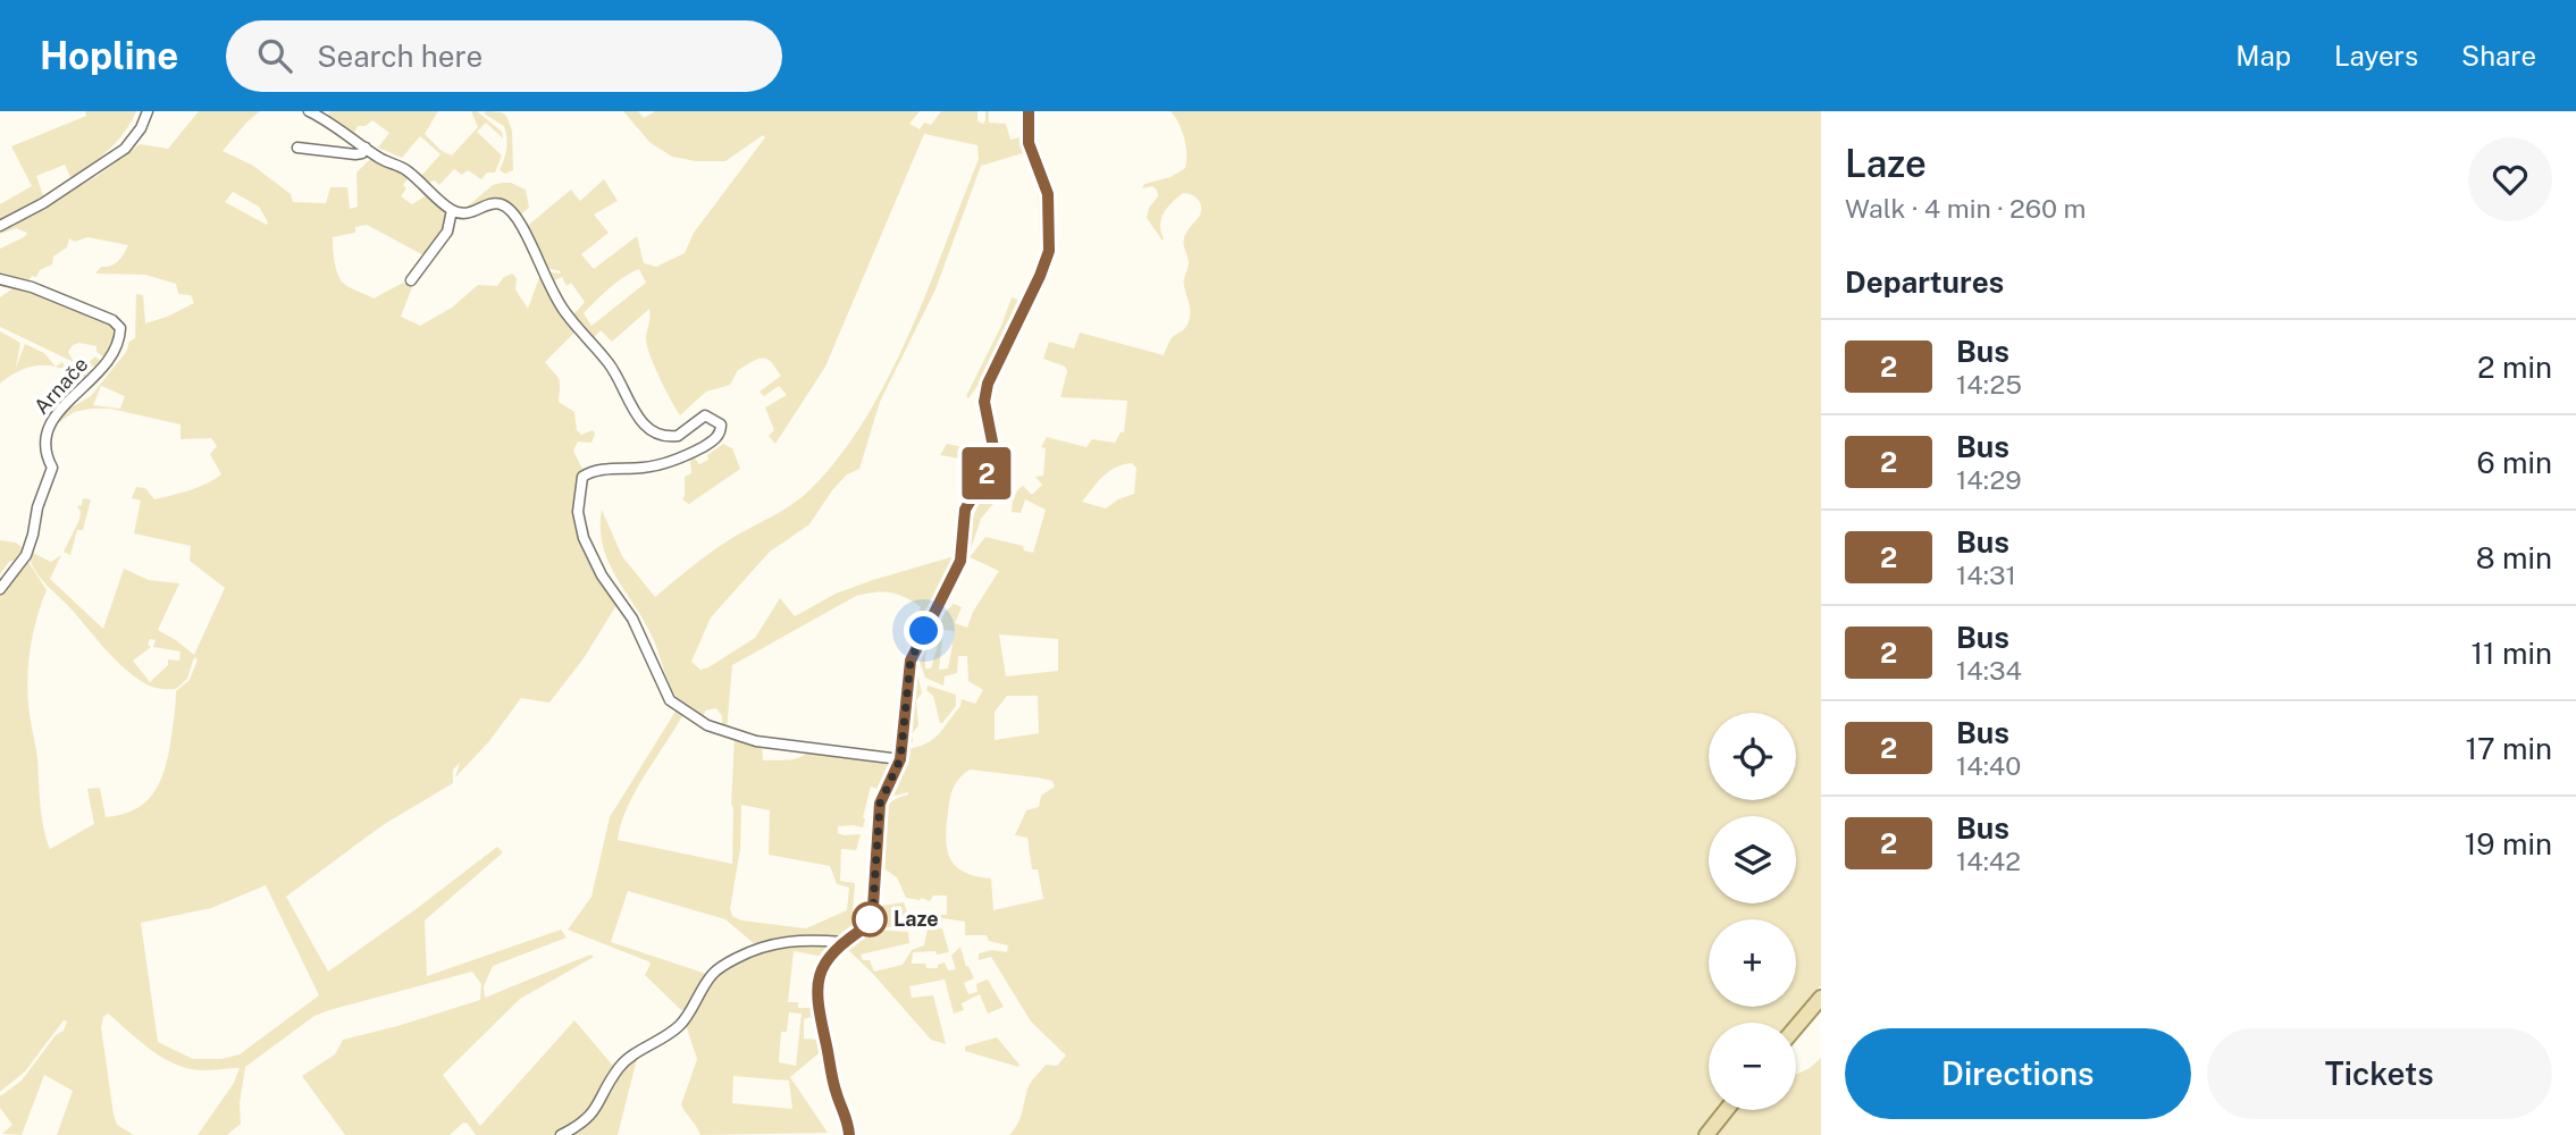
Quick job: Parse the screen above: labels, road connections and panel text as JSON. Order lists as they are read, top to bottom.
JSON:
{
  "streets": {
    "street": ["Arnače"]
  },
  "places": ["Laze"],
  "lines": ["bus line 2"],
  "page": {
    "header": "Hopline",
    "search": "Search here",
    "nav": ["Map", "Layers", "Share"],
    "on_map": "2",
    "heading": [
      ["Laze", "Walk · 4 min · 260 m"],
      "Departures"
    ],
    "list": [
      {
        "mark": "2",
        "name": "Bus",
        "note": "14:25",
        "value": "2 min"
      },
      {
        "mark": "2",
        "name": "Bus",
        "note": "14:29",
        "value": "6 min"
      },
      {
        "mark": "2",
        "name": "Bus",
        "note": "14:31",
        "value": "8 min"
      },
      {
        "mark": "2",
        "name": "Bus",
        "note": "14:34",
        "value": "11 min"
      },
      {
        "mark": "2",
        "name": "Bus",
        "note": "14:40",
        "value": "17 min"
      },
      {
        "mark": "2",
        "name": "Bus",
        "note": "14:42",
        "value": "19 min"
      }
    ],
    "map_buttons": ["+", "−"],
    "buttons": ["Directions", "Tickets"]
  }
}
